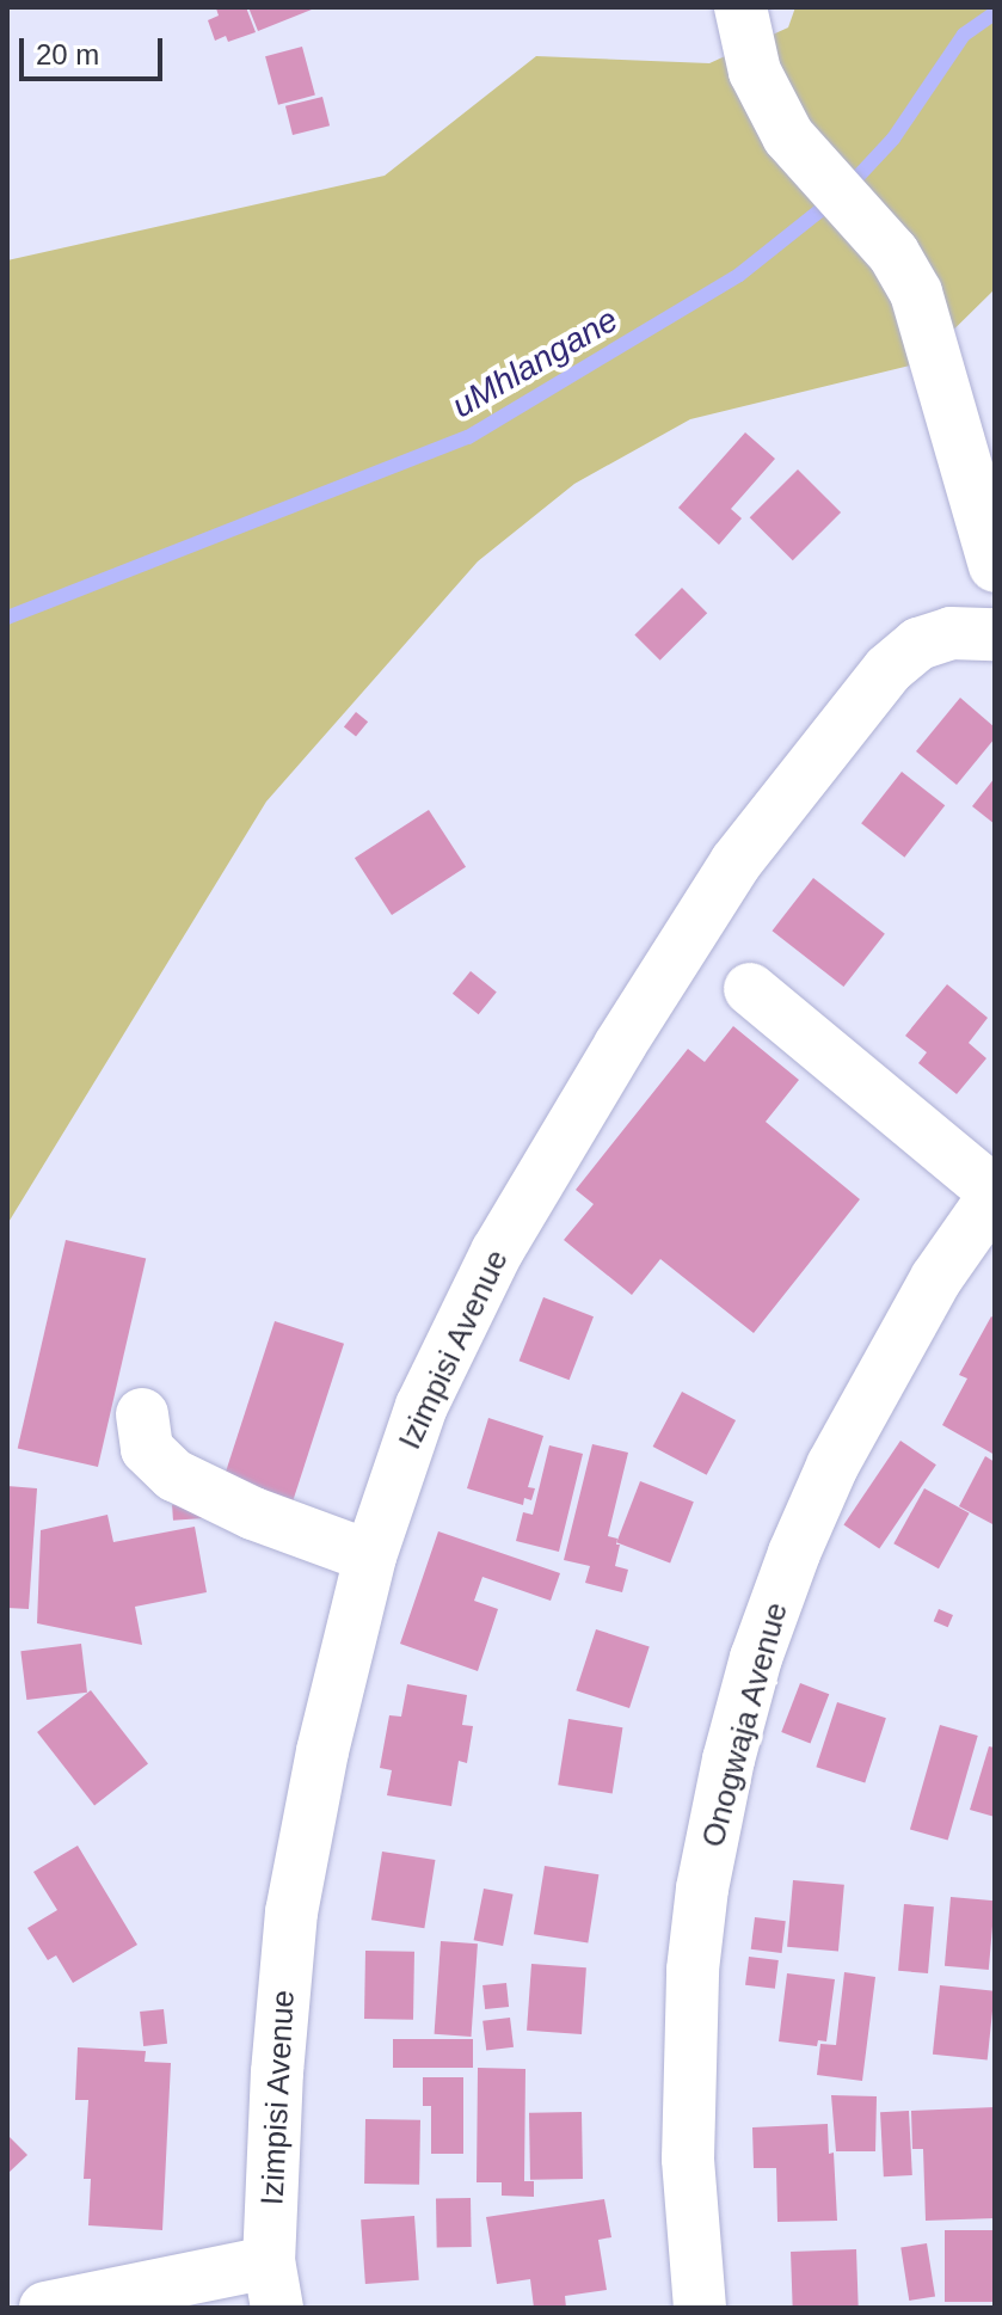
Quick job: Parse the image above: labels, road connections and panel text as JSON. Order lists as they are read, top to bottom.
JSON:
{
  "streets": {
    "street": ["Izimpisi Avenue", "Onogwaja Avenue"]
  },
  "water": ["uMhlangane"],
  "scale_bar": "20 m"
}
